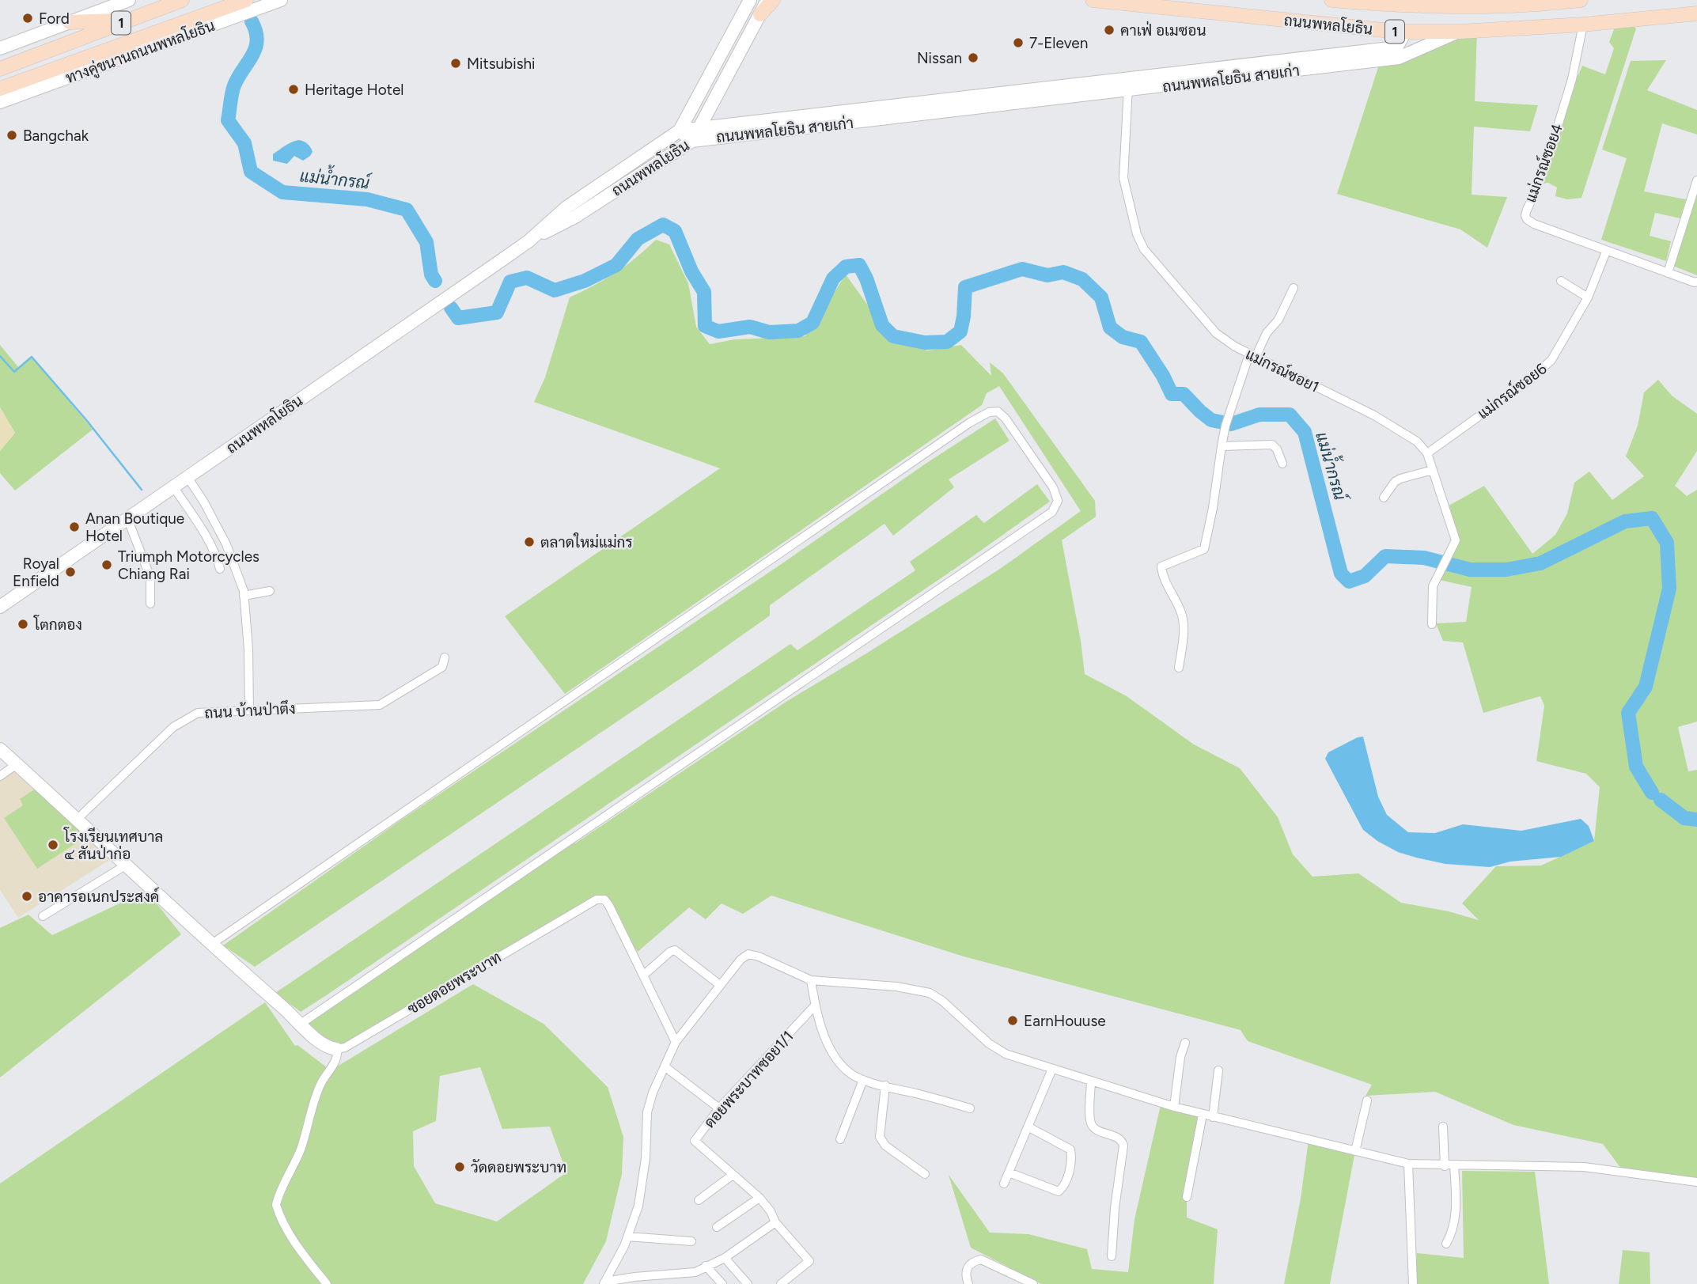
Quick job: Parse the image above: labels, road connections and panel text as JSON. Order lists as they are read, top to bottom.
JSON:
{
  "streets": {
    "main road": [
      "1",
      "ถนนพหลโยธิน",
      "ทางคู่ขนานถนนพหลโยธิน",
      "ถนนพหลโยธิน สายเก่า"
    ],
    "street": [
      "แม่กรณ์ซอย4",
      "แม่กรณ์ซอย1",
      "แม่กรณ์ซอย6",
      "ถนน บ้านป่าตึง",
      "ซอยดอยพระบาท",
      "ดอยพระบาทซอย1/1"
    ]
  },
  "crossings": [
    ["ถนนพหลโยธิน", "ถนนพหลโยธิน สายเก่า"],
    ["ถนนพหลโยธิน", "แม่กรณ์ซอย4"],
    ["ถนนพหลโยธิน สายเก่า", "แม่กรณ์ซอย1"],
    ["แม่กรณ์ซอย4", "แม่กรณ์ซอย6"],
    ["แม่กรณ์ซอย1", "แม่กรณ์ซอย6"]
  ],
  "water": ["แม่น้ำกรณ์"],
  "places": [
    "Ford",
    "คาเฟ่ อเมซอน",
    "7-Eleven",
    "Nissan",
    "Mitsubishi",
    "Heritage Hotel",
    "Bangchak",
    "Anan Boutique Hotel",
    "ตลาดใหม่แม่กร",
    "Triumph Motorcycles Chiang Rai",
    "Royal Enfield",
    "โตกตอง",
    "โรงเรียนเทศบาล ๔ สันป่าก่อ",
    "อาคารอเนกประสงค์",
    "EarnHouuse",
    "วัดดอยพระบาท"
  ]
}
